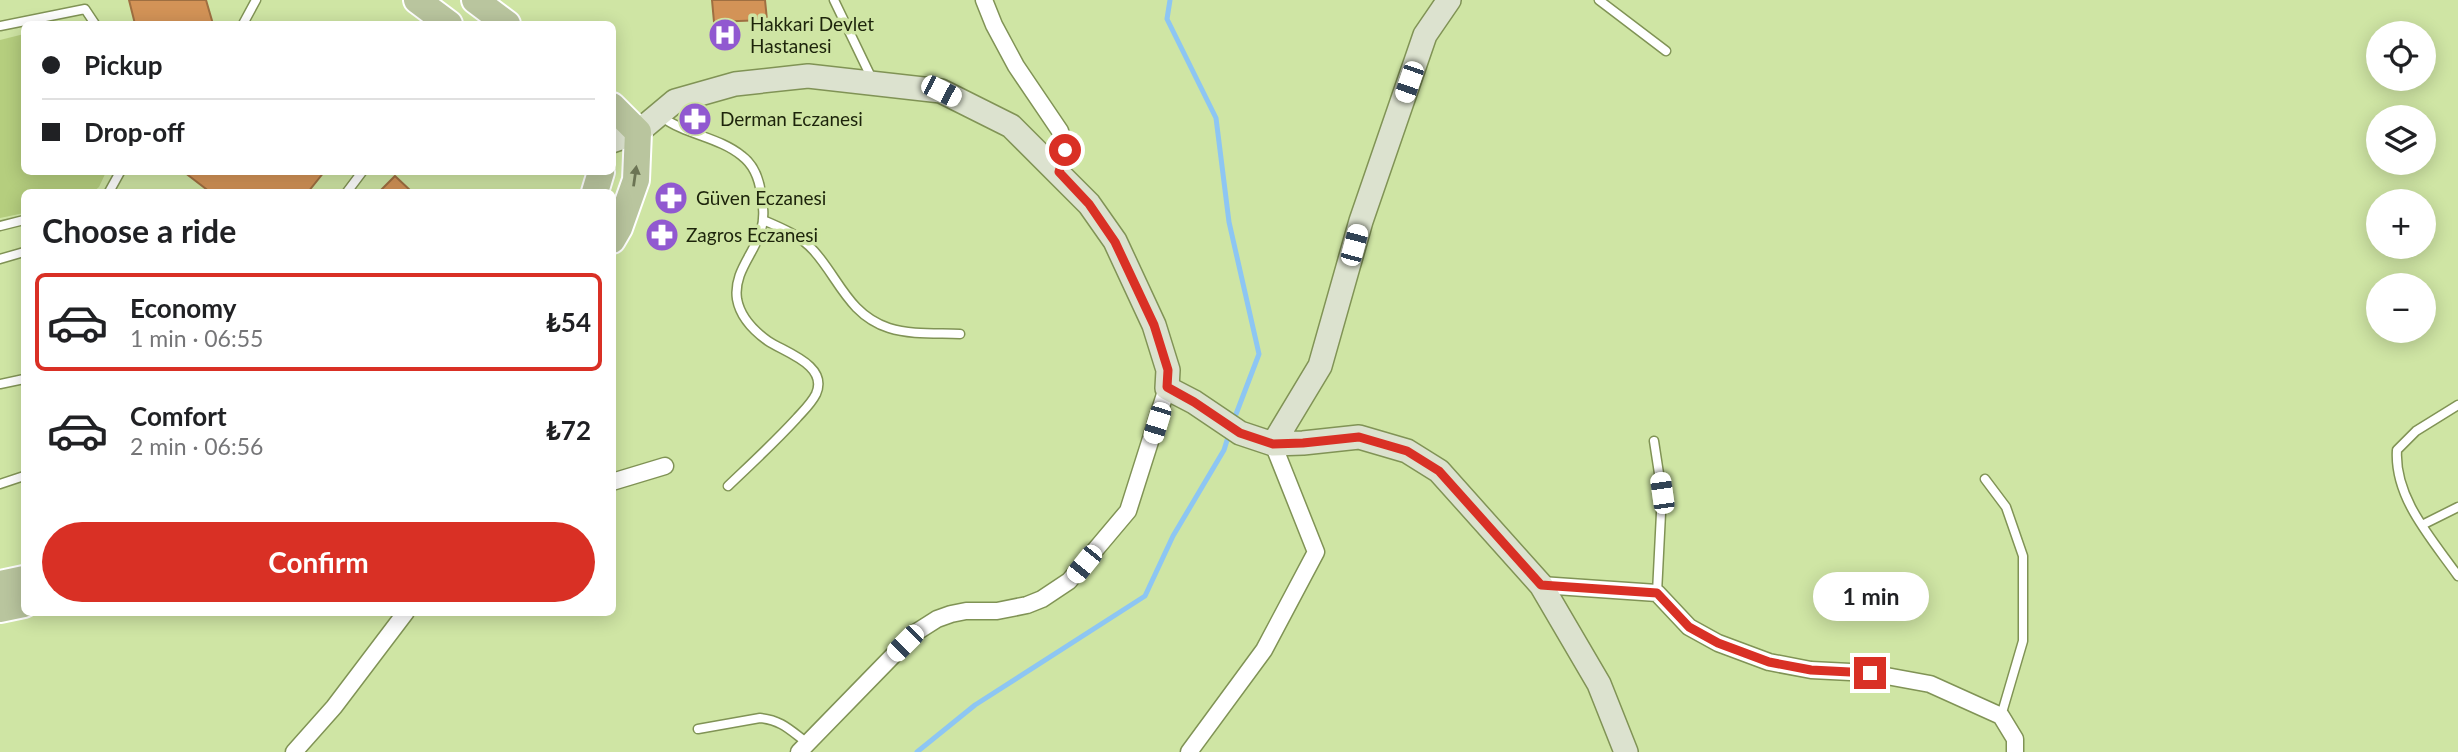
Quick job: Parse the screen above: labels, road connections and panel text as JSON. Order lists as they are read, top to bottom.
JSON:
{
  "places": {
    "hospital": ["Hakkari Devlet Hastanesi"],
    "pharmacy": ["Derman Eczanesi", "Güven Eczanesi", "Zagros Eczanesi"]
  },
  "page": {
    "map_buttons": ["+", "−"],
    "banner": ["Pickup", "Drop-off"],
    "heading": "Choose a ride",
    "list": [
      {
        "name": "Economy",
        "note": "1 min · 06:55",
        "value": "₺54"
      },
      {
        "name": "Comfort",
        "note": "2 min · 06:56",
        "value": "₺72"
      }
    ],
    "buttons": "Confirm",
    "bubble": "1 min"
  }
}
